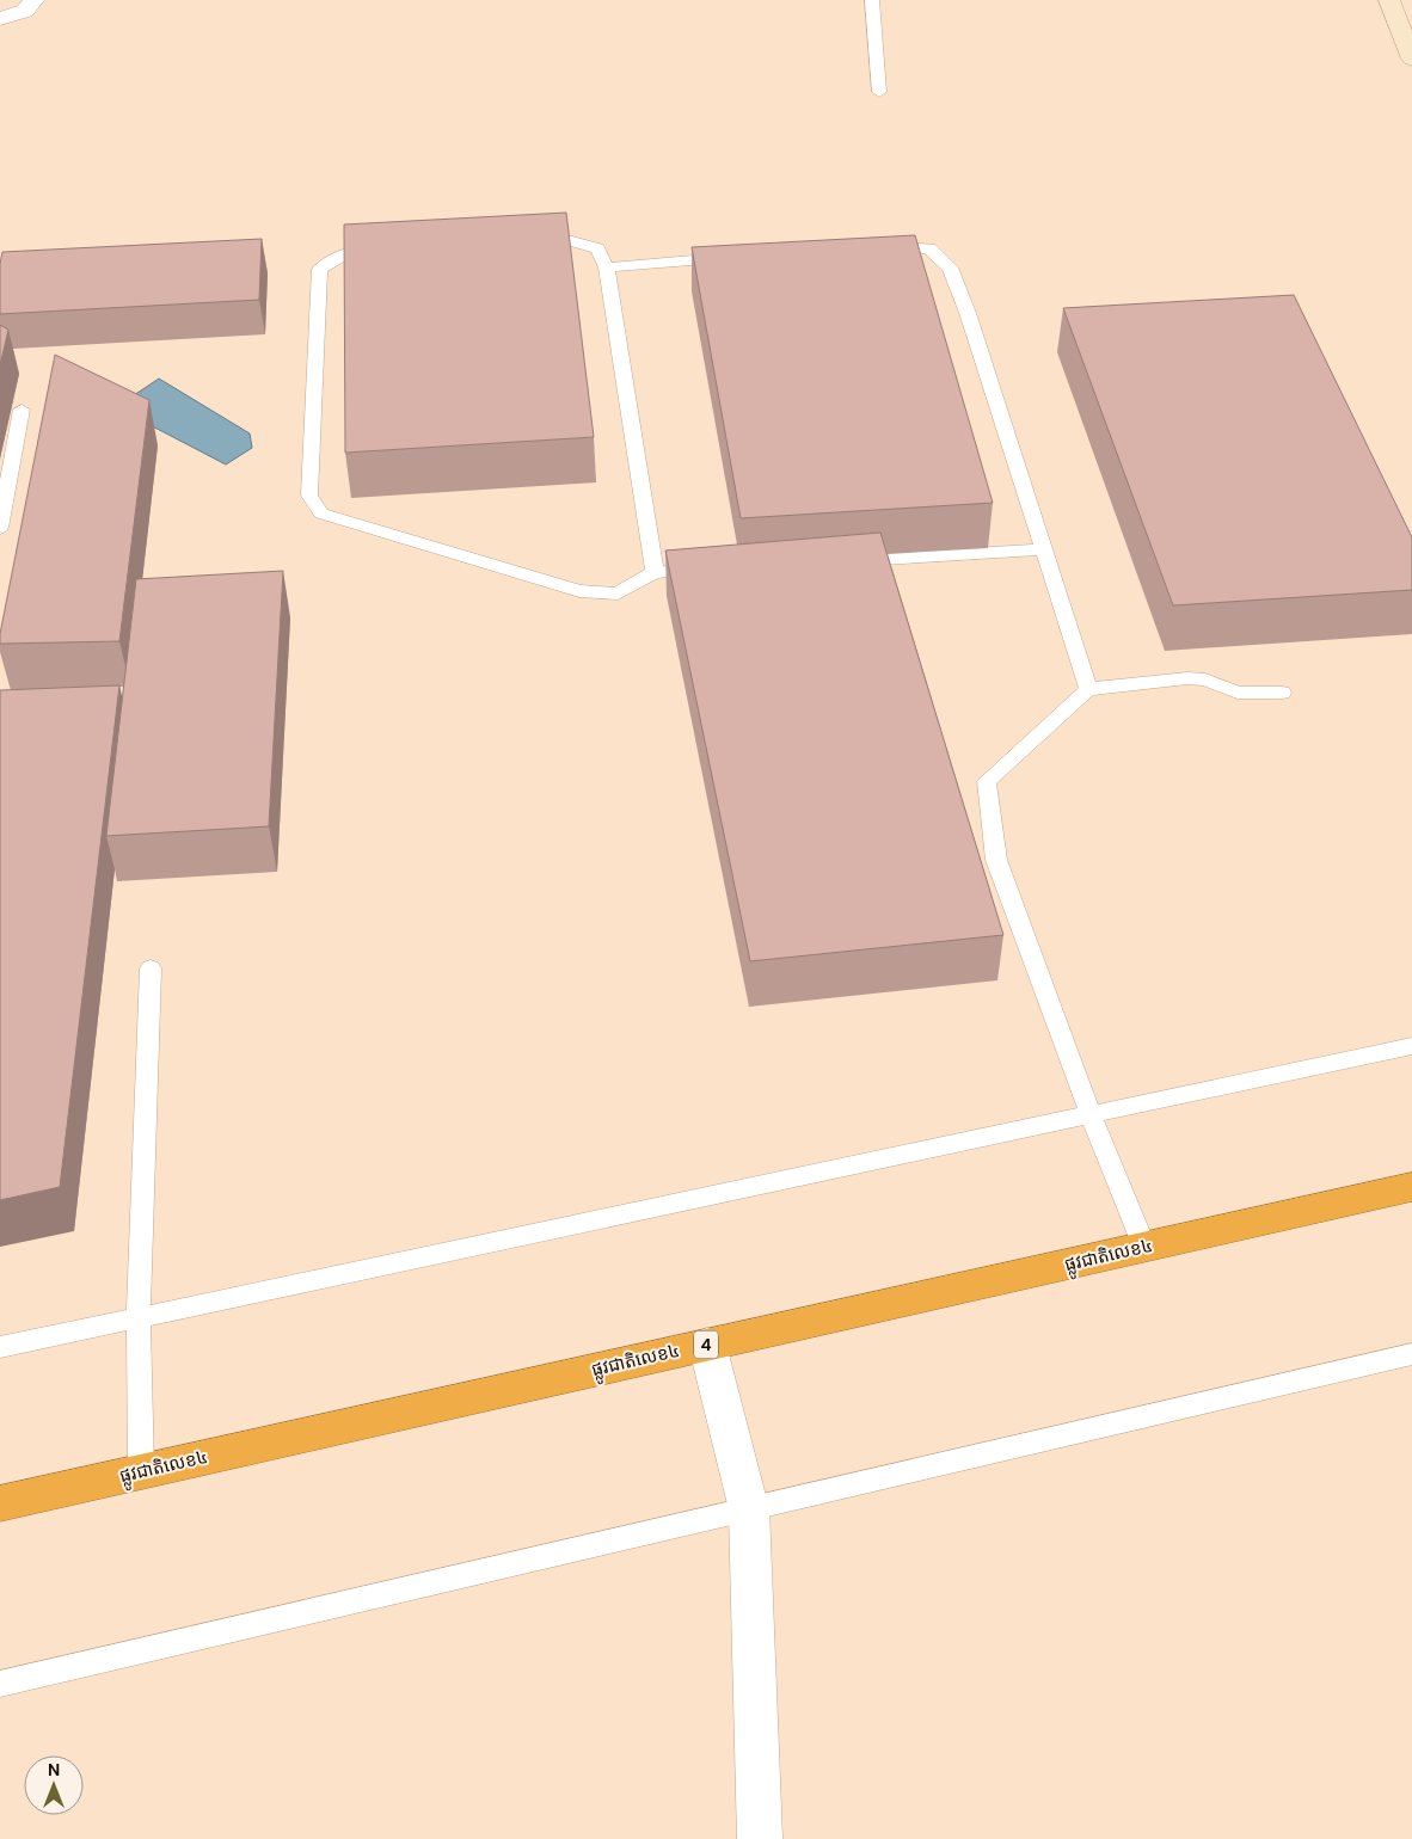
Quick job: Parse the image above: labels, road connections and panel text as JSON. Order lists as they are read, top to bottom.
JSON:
{
  "streets": {
    "highway": ["ផ្លូវជាតិលេខ៤", "4"]
  },
  "north": "top"
}
